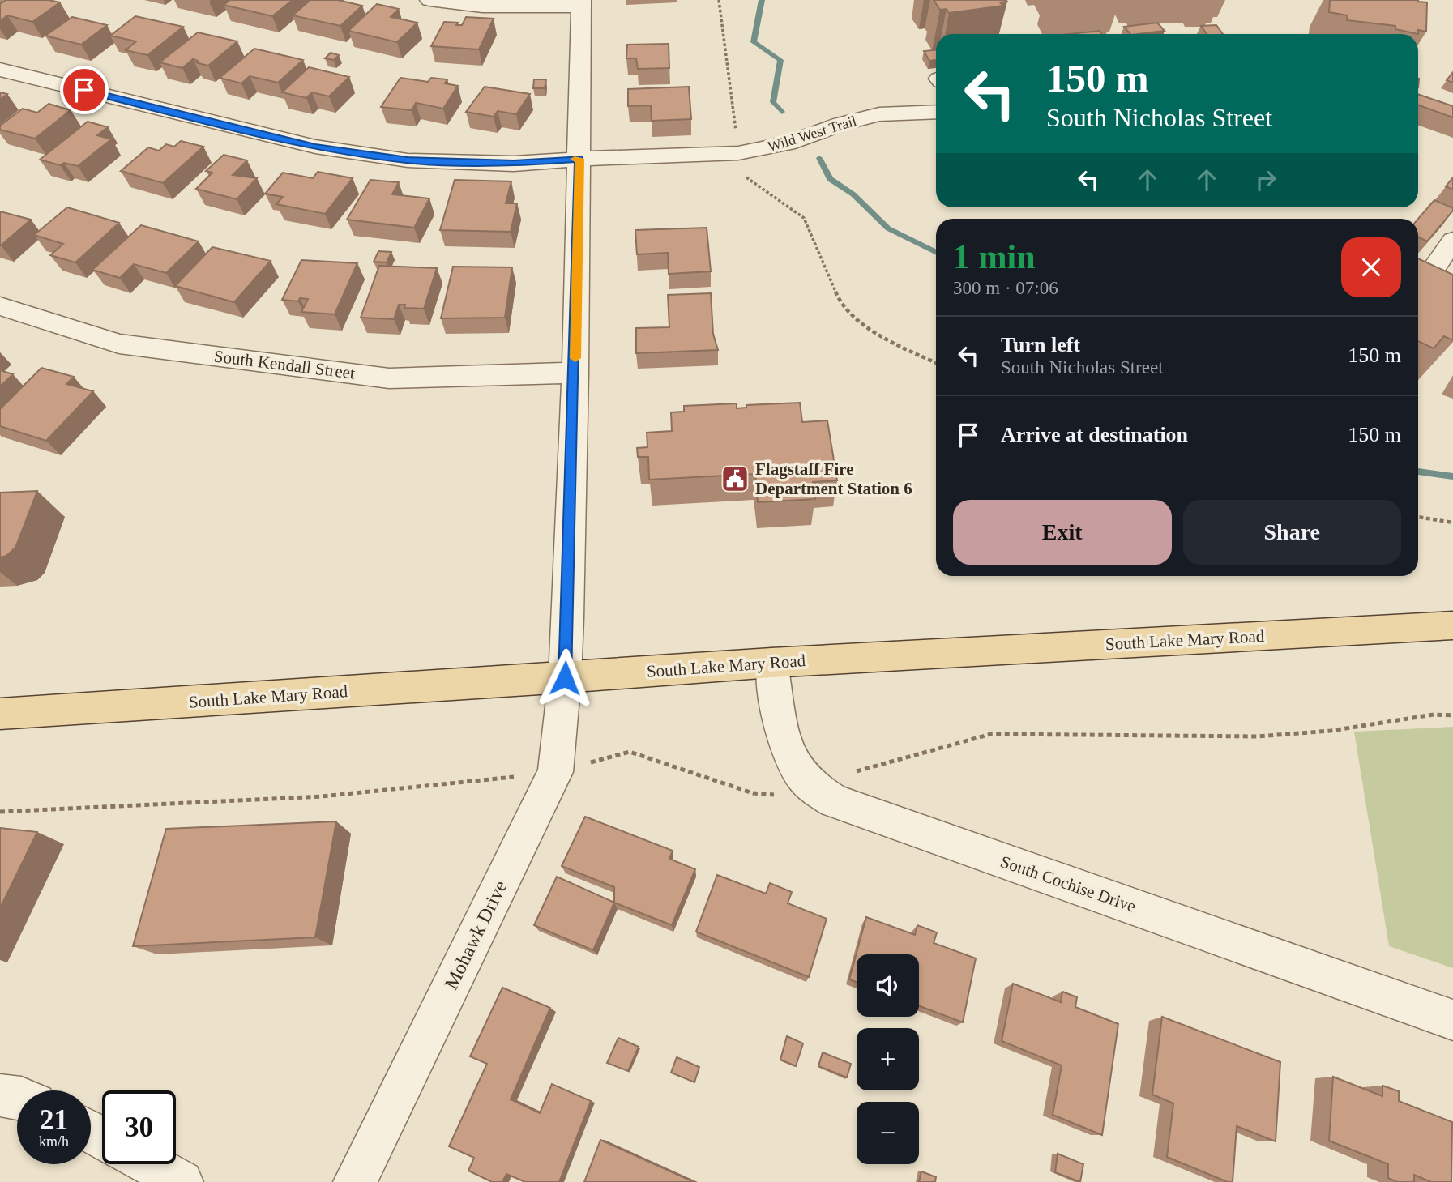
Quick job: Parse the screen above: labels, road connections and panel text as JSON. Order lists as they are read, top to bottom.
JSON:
{
  "streets": {
    "main road": ["South Lake Mary Road"],
    "street": [
      "Wild West Trail",
      "South Kendall Street",
      "South Cochise Drive",
      "Mohawk Drive"
    ]
  },
  "crossings": [
    ["Wild West Trail", "Mohawk Drive"],
    ["South Kendall Street", "Mohawk Drive"],
    ["South Lake Mary Road", "South Cochise Drive"],
    ["South Lake Mary Road", "Mohawk Drive"]
  ],
  "places": {
    "public building": ["Flagstaff Fire Department Station 6"]
  },
  "page": {
    "turn": ["150 m", "South Nicholas Street"],
    "heading": ["1 min", "300 m · 07:06"],
    "list": [
      {
        "name": "Turn left",
        "note": "South Nicholas Street",
        "value": "150 m"
      },
      {
        "name": "Arrive at destination",
        "value": "150 m"
      }
    ],
    "buttons": ["Exit", "Share"],
    "map_buttons": ["+", "−"],
    "speed": "21 km/h",
    "limit": "30"
  }
}
